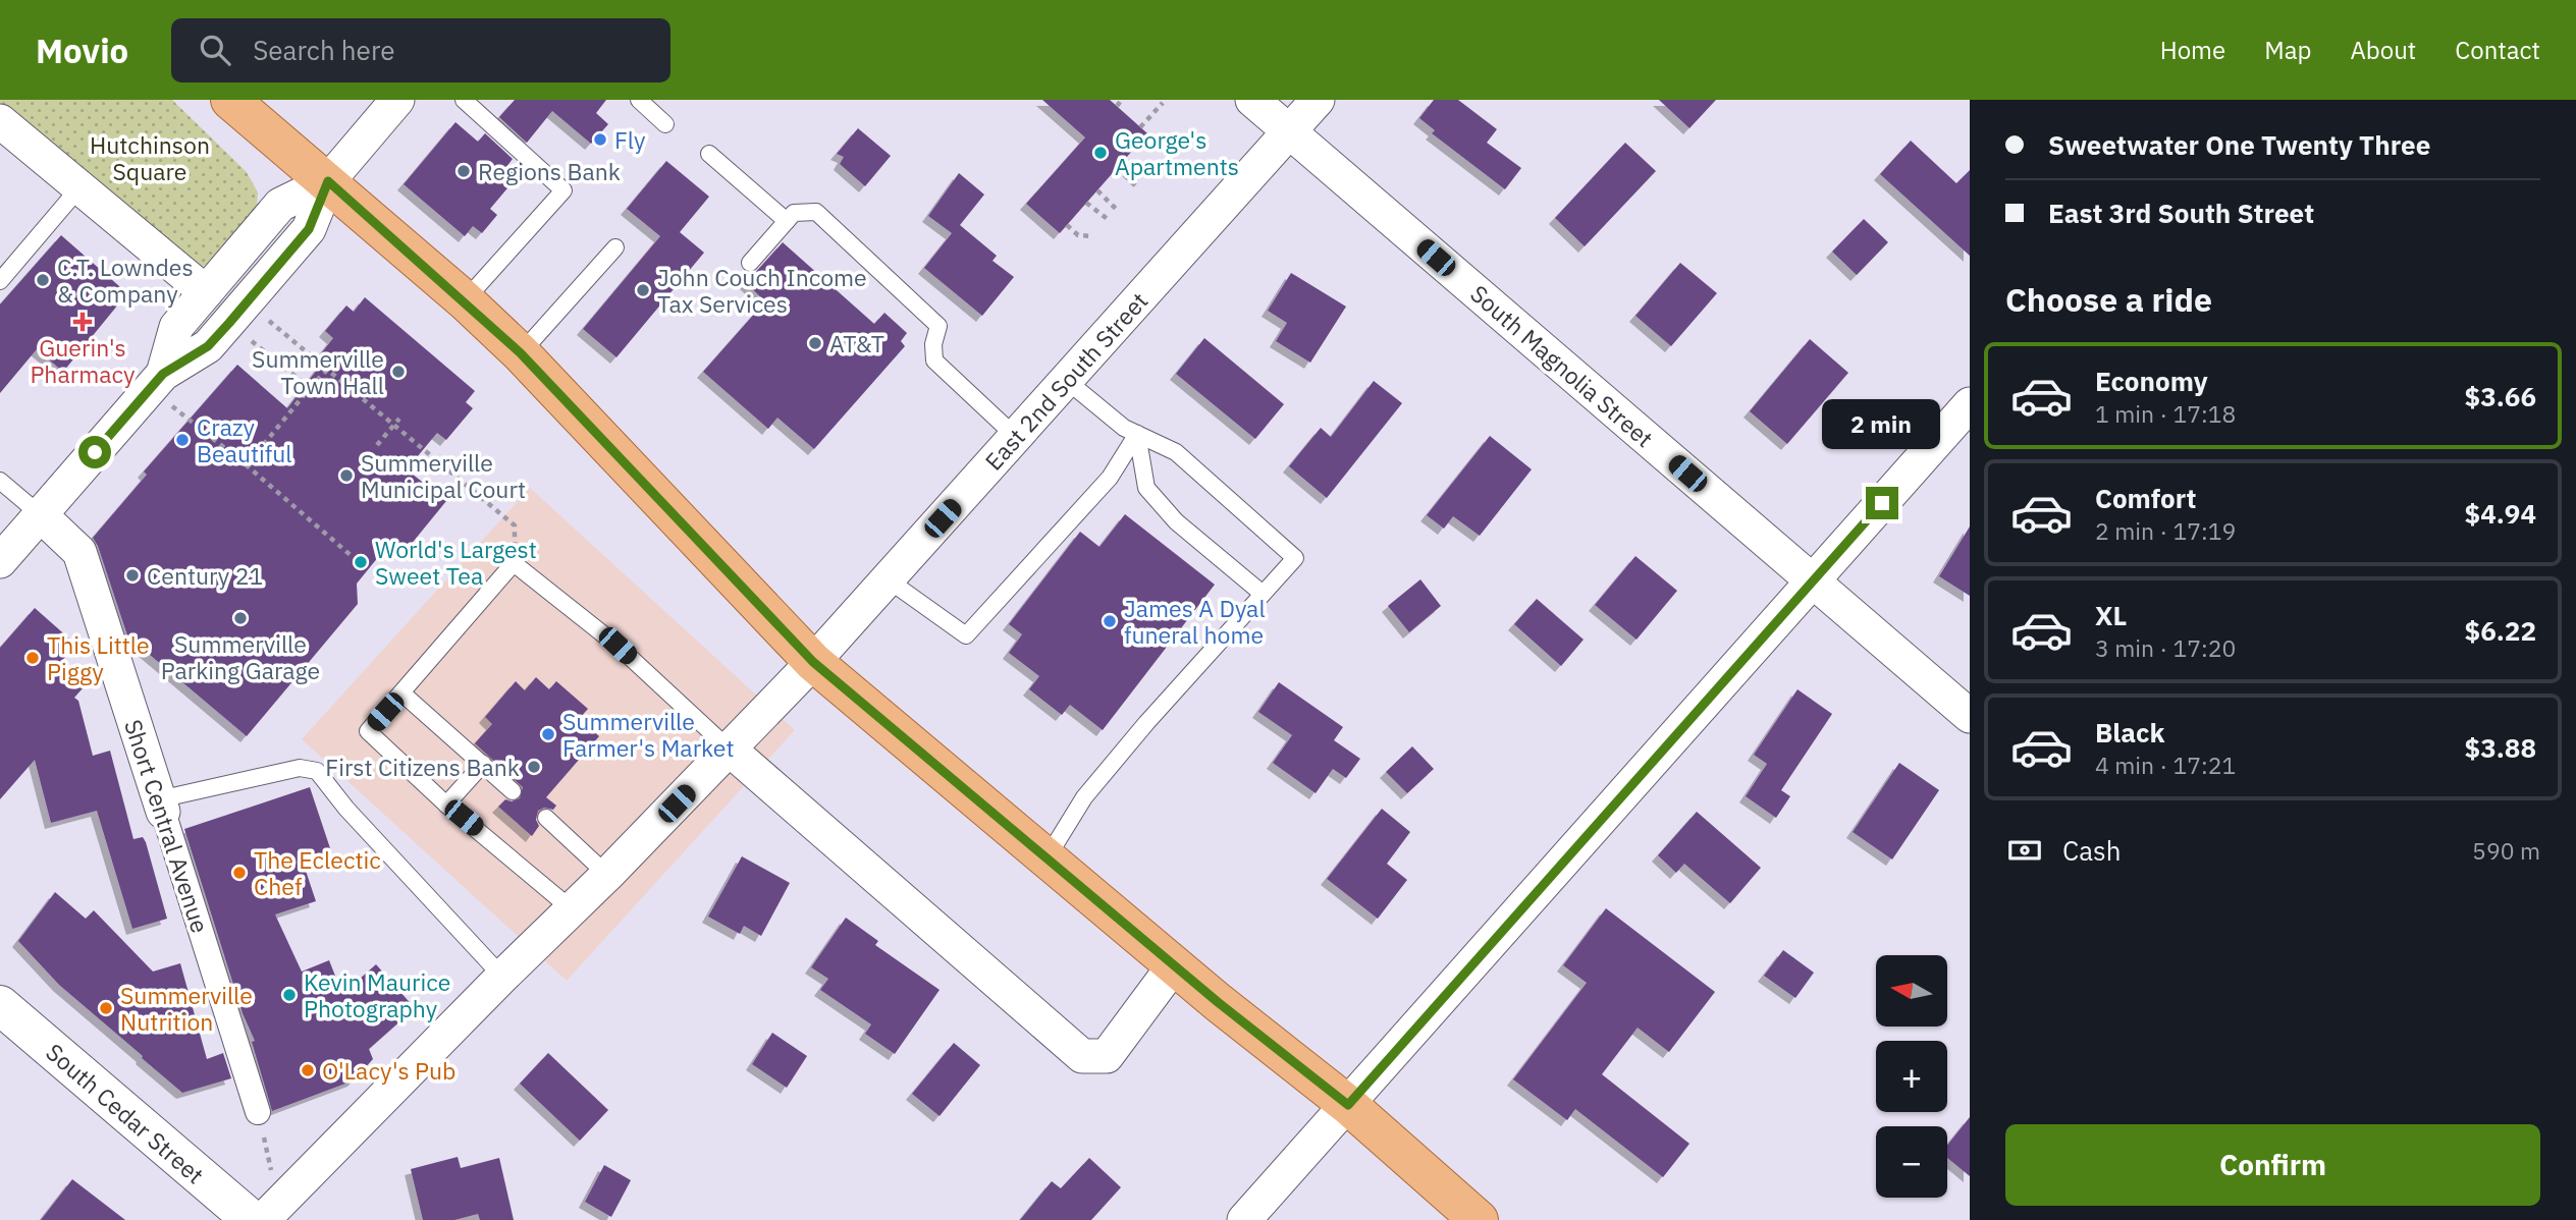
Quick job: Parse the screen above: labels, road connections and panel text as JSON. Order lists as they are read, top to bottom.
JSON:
{
  "streets": {
    "street": [
      "South Magnolia Street",
      "East 2nd South Street",
      "Short Central Avenue",
      "South Cedar Street"
    ]
  },
  "crossings": [
    ["South Magnolia Street", "East 2nd South Street"],
    ["East 2nd South Street", "South Cedar Street"]
  ],
  "parks": ["Hutchinson Square"],
  "places": {
    "other": [
      "Fly",
      "George's Apartments",
      "Regions Bank",
      "C.T. Lowndes & Company",
      "John Couch Income Tax Services",
      "AT&T",
      "Summerville Town Hall",
      "Crazy Beautiful",
      "Summerville Municipal Court",
      "World's Largest Sweet Tea",
      "Century 21",
      "Summerville Parking Garage",
      "James A Dyal funeral home",
      "This Little Piggy",
      "Summerville Farmer's Market",
      "First Citizens Bank",
      "The Eclectic Chef",
      "Kevin Maurice Photography",
      "Summerville Nutrition",
      "O'Lacy's Pub"
    ],
    "health": ["Guerin's Pharmacy"]
  },
  "north": "left",
  "page": {
    "header": "Movio",
    "search": "Search here",
    "nav": [
      "Home",
      "Map",
      "About",
      "Contact"
    ],
    "banner": ["Sweetwater One Twenty Three", "East 3rd South Street"],
    "heading": "Choose a ride",
    "list": [
      {
        "name": "Economy",
        "note": "1 min · 17:18",
        "value": "$3.66"
      },
      {
        "name": "Comfort",
        "note": "2 min · 17:19",
        "value": "$4.94"
      },
      {
        "name": "XL",
        "note": "3 min · 17:20",
        "value": "$6.22"
      },
      {
        "name": "Black",
        "note": "4 min · 17:21",
        "value": "$3.88"
      }
    ],
    "bubble": "2 min",
    "pay": ["Cash", "590 m"],
    "map_buttons": ["+", "−"],
    "buttons": "Confirm"
  }
}
